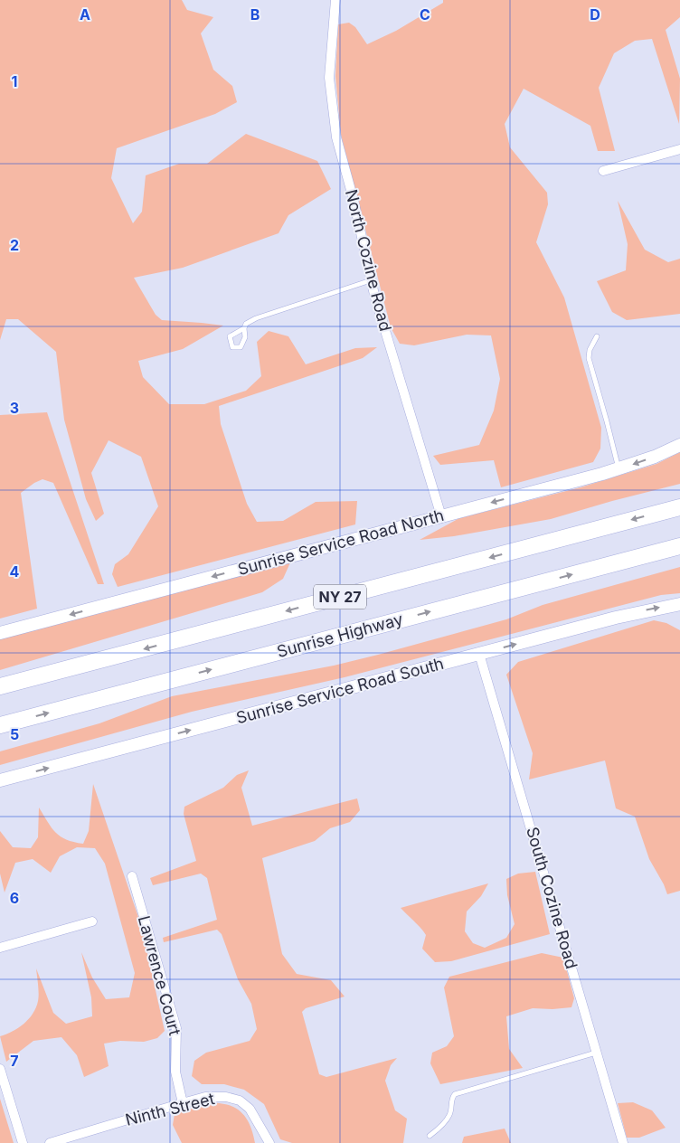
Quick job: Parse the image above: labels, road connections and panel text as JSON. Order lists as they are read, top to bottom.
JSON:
{
  "streets": {
    "highway": ["NY 27", "Sunrise Highway"],
    "street": [
      "North Cozine Road",
      "Sunrise Service Road North",
      "Sunrise Service Road South",
      "South Cozine Road",
      "Lawrence Court",
      "Ninth Street"
    ]
  },
  "crossings": [
    ["North Cozine Road", "Sunrise Service Road North"],
    ["Sunrise Service Road South", "South Cozine Road"],
    ["Lawrence Court", "Ninth Street"]
  ],
  "one_way": ["Sunrise Service Road North", "Sunrise Service Road South"],
  "grid": {
    "columns": [
      "A",
      "B",
      "C",
      "D"
    ],
    "rows": [
      "1",
      "2",
      "3",
      "4",
      "5",
      "6",
      "7"
    ]
  }
}
